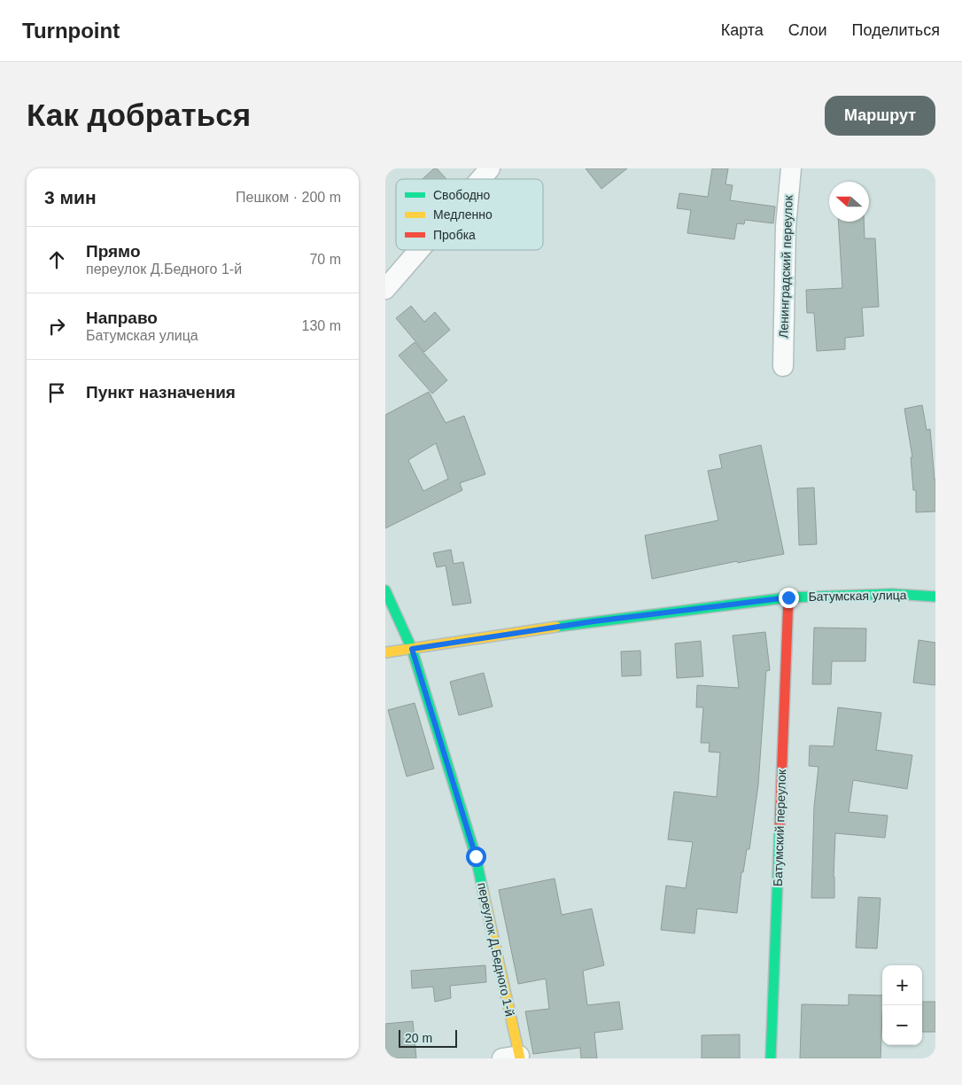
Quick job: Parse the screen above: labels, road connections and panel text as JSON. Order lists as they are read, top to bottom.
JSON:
{
  "streets": {
    "street": [
      "Ленинградский переулок",
      "Батумская улица",
      "Батумский переулок",
      "переулок Д.Бедного 1-й"
    ]
  },
  "crossings": [
    ["Батумская улица", "Батумский переулок"],
    ["Батумская улица", "переулок Д.Бедного 1-й"]
  ],
  "legend": ["Свободно", "Медленно", "Пробка"],
  "scale_bar": "20 m",
  "north": "left",
  "page": {
    "header": "Turnpoint",
    "nav": ["Карта", "Слои", "Поделиться"],
    "buttons": "Маршрут",
    "title": "Как добраться",
    "heading": ["3 мин", "Пешком · 200 m"],
    "list": [
      ["Прямо", "переулок Д.Бедного 1-й", "70 m"],
      ["Направо", "Батумская улица", "130 m"],
      "Пункт назначения"
    ],
    "map_buttons": ["+", "−"],
    "scale": "20 m"
  }
}
